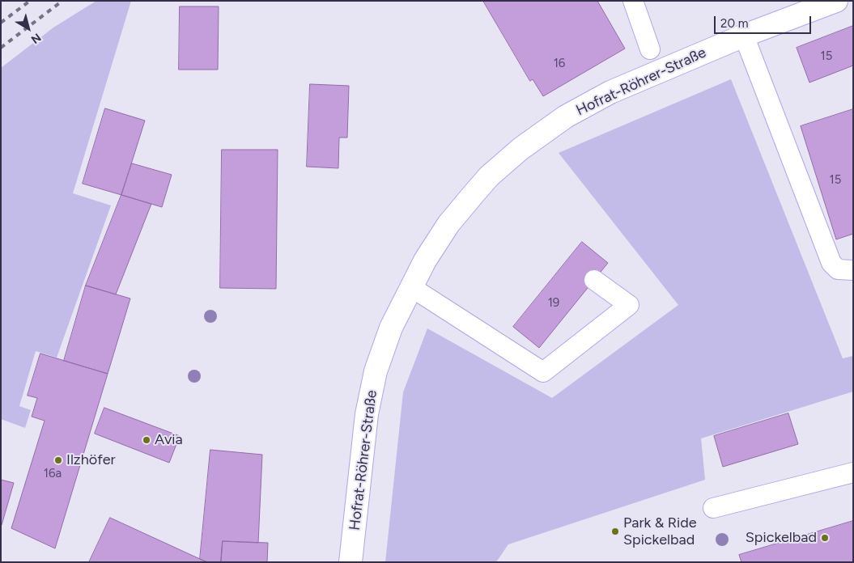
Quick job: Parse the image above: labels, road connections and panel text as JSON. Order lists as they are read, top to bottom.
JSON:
{
  "streets": {
    "street": ["Hofrat-Röhrer-Straße"]
  },
  "places": [
    "Avia",
    "Ilzhöfer",
    "Park & Ride Spickelbad",
    "Spickelbad"
  ],
  "house_numbers": [
    "15",
    "16",
    "15",
    "19",
    "16a"
  ],
  "scale_bar": "20 m",
  "north": "bottom right"
}
